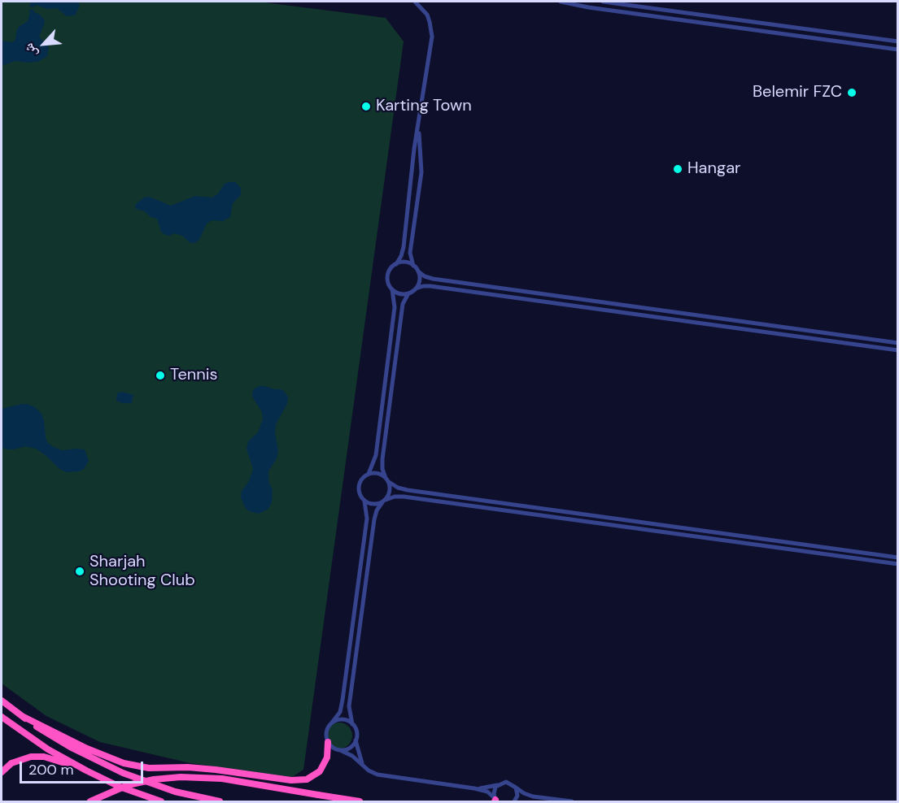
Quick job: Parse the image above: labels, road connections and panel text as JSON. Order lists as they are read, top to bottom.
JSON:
{
  "places": [
    "Belemir FZC",
    "Karting Town",
    "Hangar",
    "Tennis",
    "Sharjah Shooting Club"
  ],
  "scale_bar": "200 m",
  "north": "bottom left"
}
